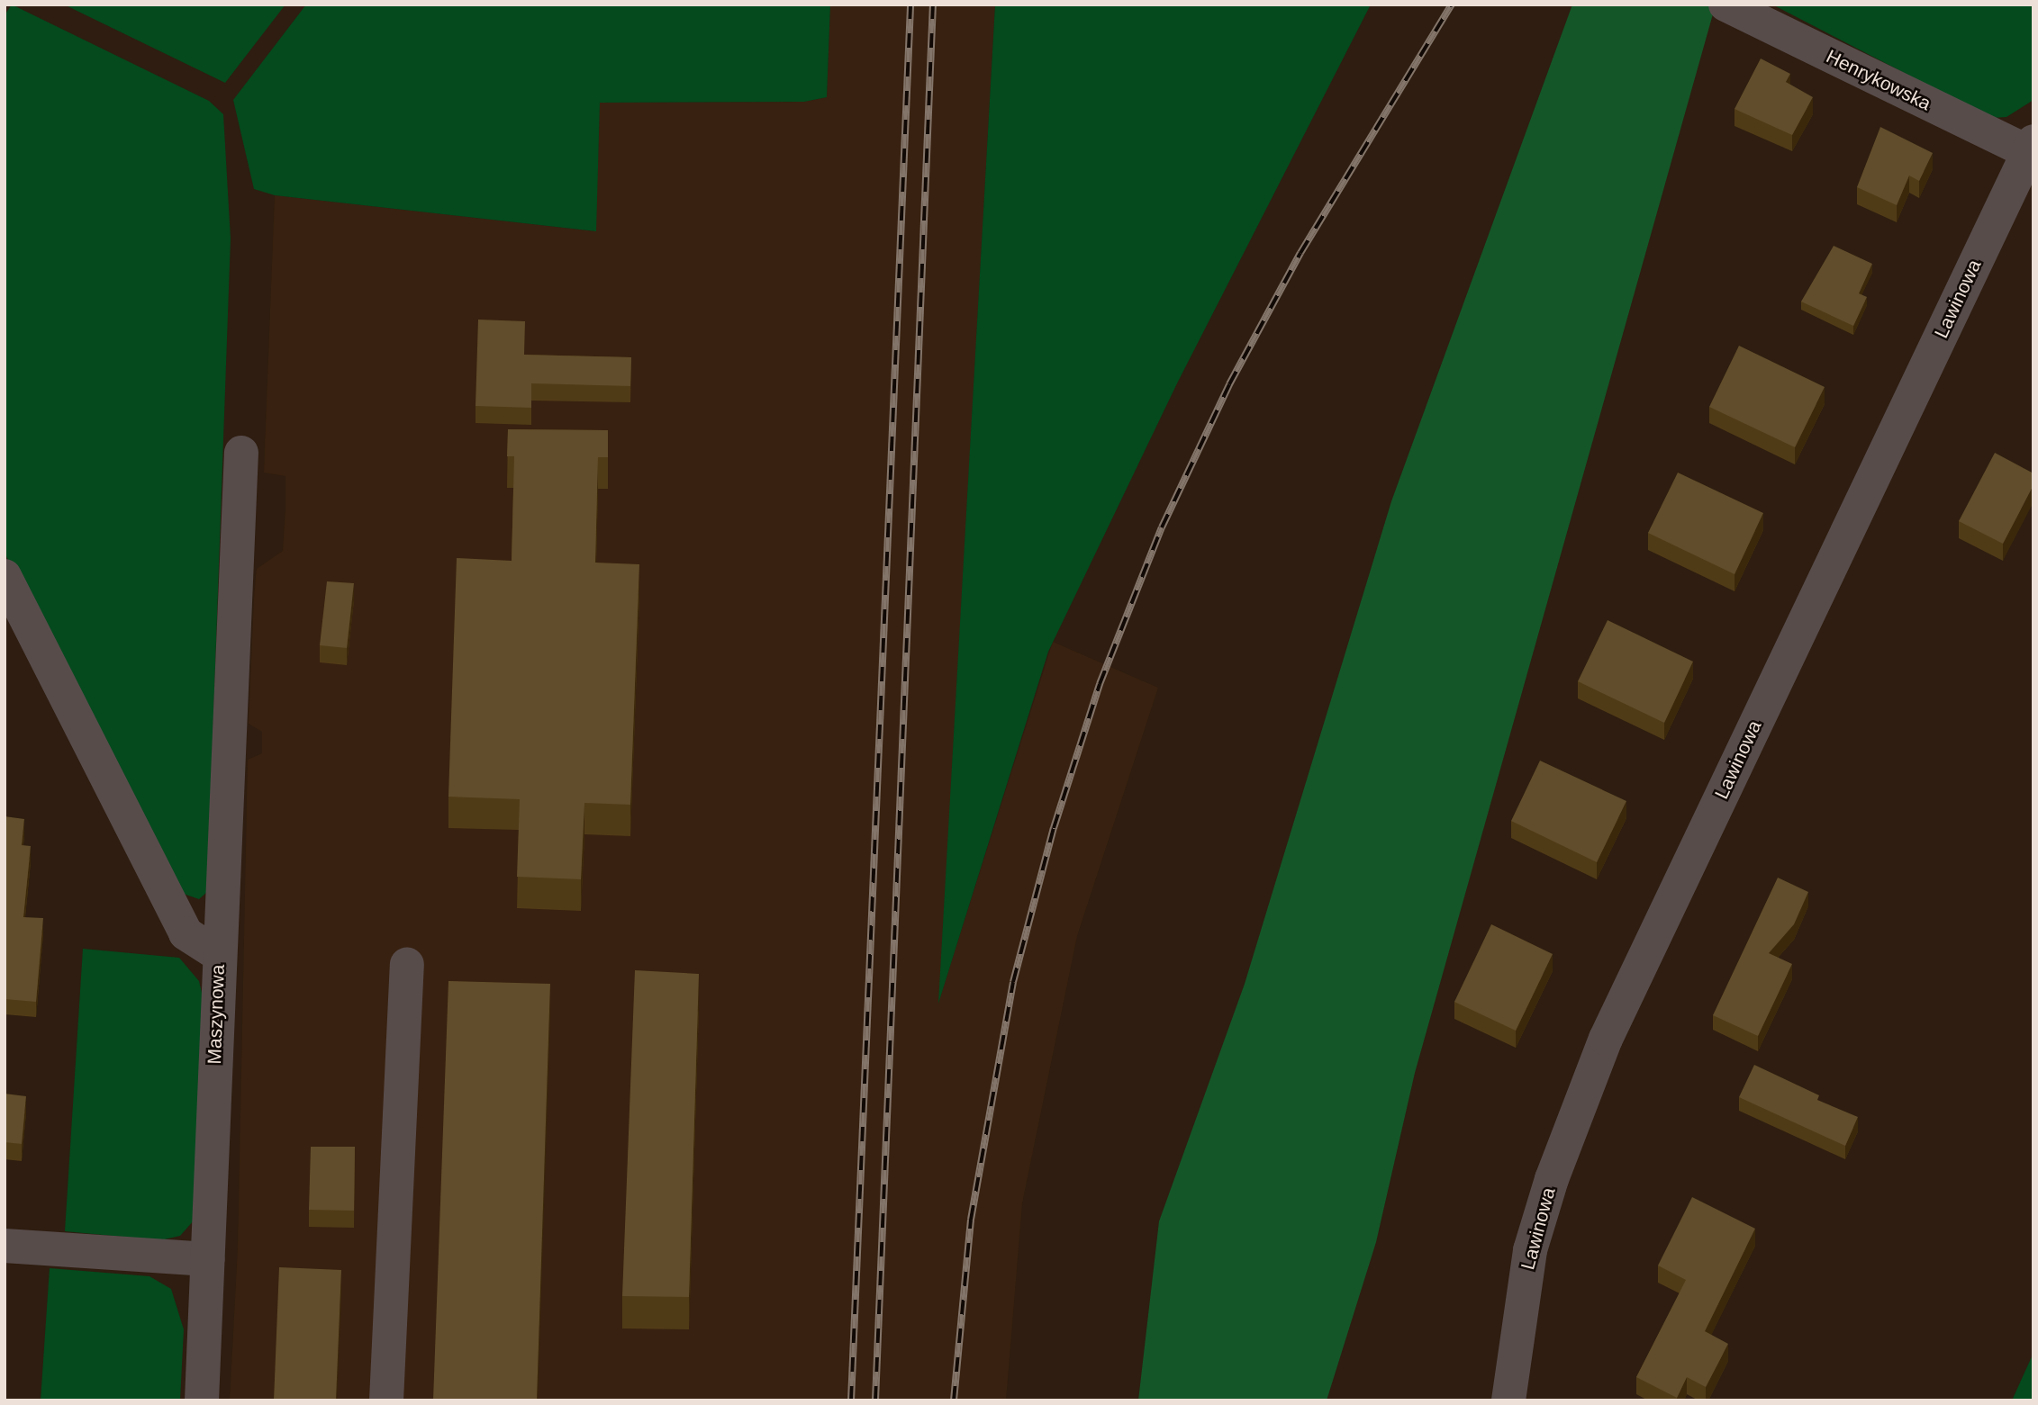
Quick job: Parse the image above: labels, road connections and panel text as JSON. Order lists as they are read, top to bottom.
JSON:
{
  "streets": {
    "street": ["Henrykowska", "Lawinowa", "Maszynowa"]
  },
  "crossings": [
    ["Henrykowska", "Lawinowa"]
  ]
}
